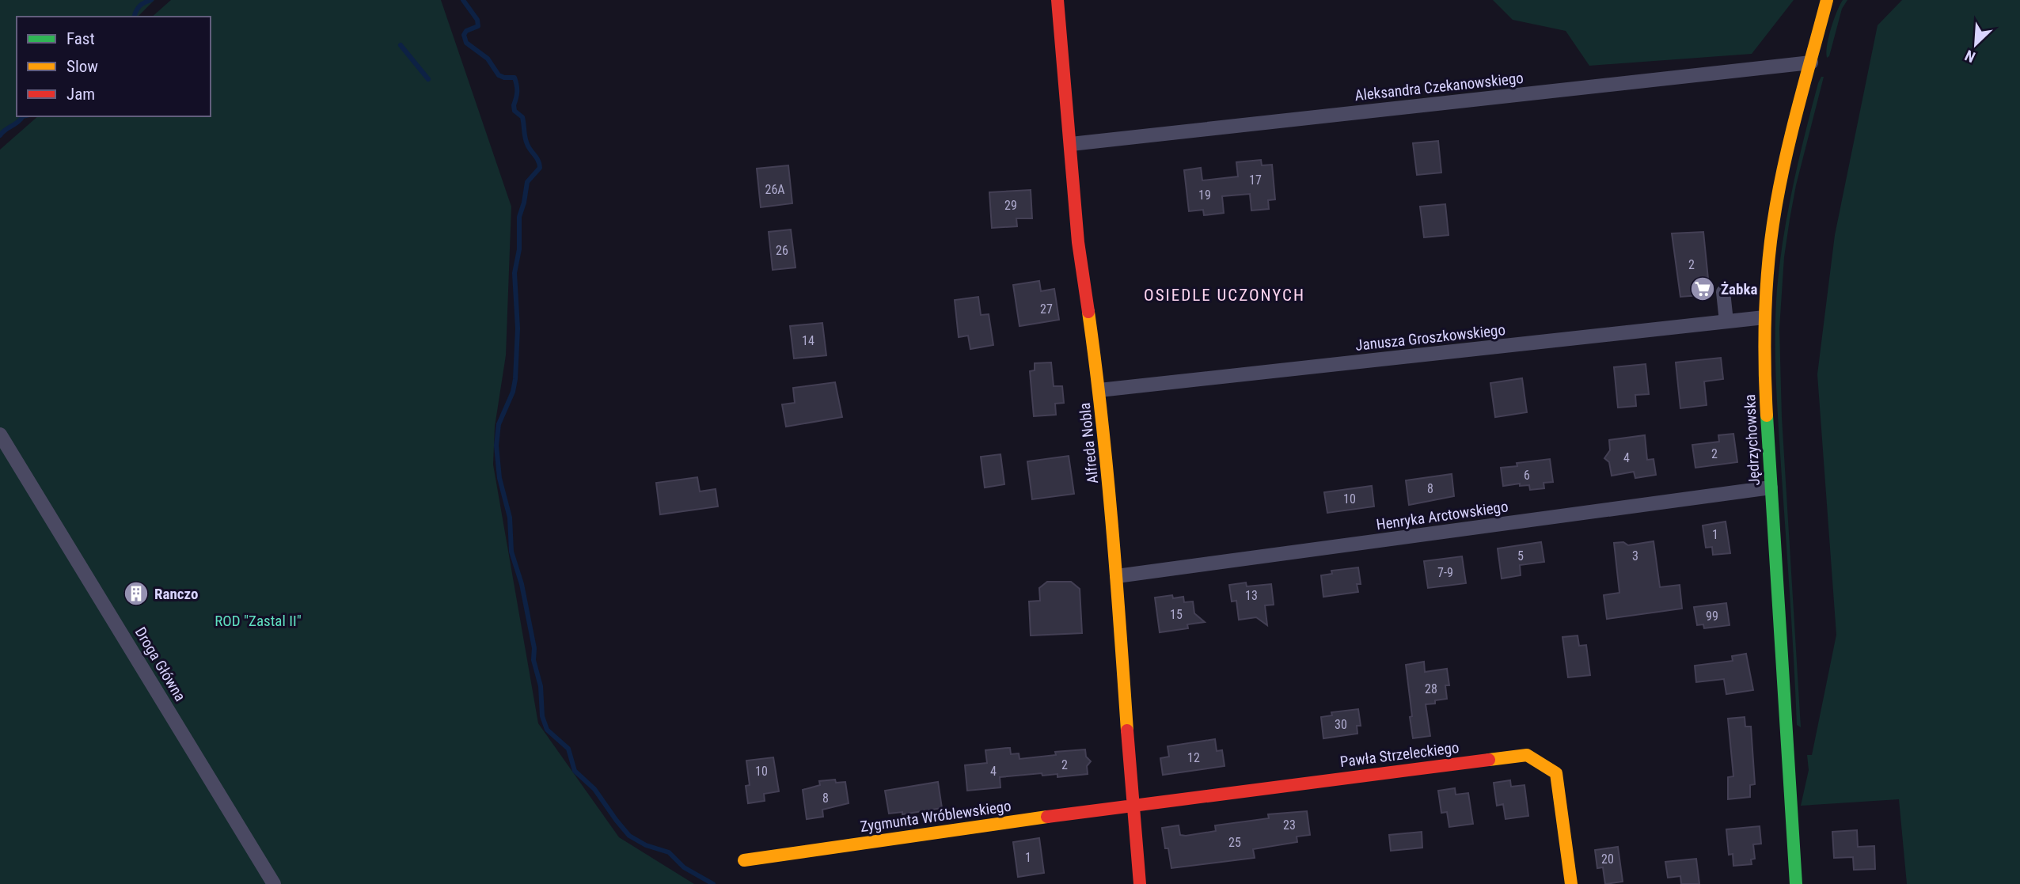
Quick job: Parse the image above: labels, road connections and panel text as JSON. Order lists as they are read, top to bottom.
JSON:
{
  "streets": {
    "street": [
      "Aleksandra Czekanowskiego",
      "Janusza Groszkowskiego",
      "Jędrzychowska",
      "Alfreda Nobla",
      "Henryka Arctowskiego",
      "Droga Główna",
      "Pawła Strzeleckiego",
      "Zygmunta Wróblewskiego"
    ]
  },
  "crossings": [
    ["Aleksandra Czekanowskiego", "Jędrzychowska"],
    ["Aleksandra Czekanowskiego", "Alfreda Nobla"],
    ["Janusza Groszkowskiego", "Jędrzychowska"],
    ["Janusza Groszkowskiego", "Alfreda Nobla"],
    ["Jędrzychowska", "Henryka Arctowskiego"],
    ["Alfreda Nobla", "Henryka Arctowskiego"],
    ["Alfreda Nobla", "Pawła Strzeleckiego"],
    ["Alfreda Nobla", "Zygmunta Wróblewskiego"],
    ["Pawła Strzeleckiego", "Zygmunta Wróblewskiego"]
  ],
  "districts": ["OSIEDLE UCZONYCH"],
  "parks": ["ROD \"Zastal II\""],
  "places": {
    "supermarket": ["Żabka"],
    "building": ["Ranczo"]
  },
  "house_numbers": [
    "17",
    "26A",
    "19",
    "29",
    "26",
    "2",
    "27",
    "14",
    "2",
    "4",
    "6",
    "8",
    "10",
    "1",
    "5",
    "3",
    "7-9",
    "13",
    "15",
    "99",
    "28",
    "30",
    "12",
    "2",
    "10",
    "4",
    "8",
    "23",
    "25",
    "1",
    "20"
  ],
  "legend": ["Fast", "Slow", "Jam"],
  "north": "bottom left"
}
